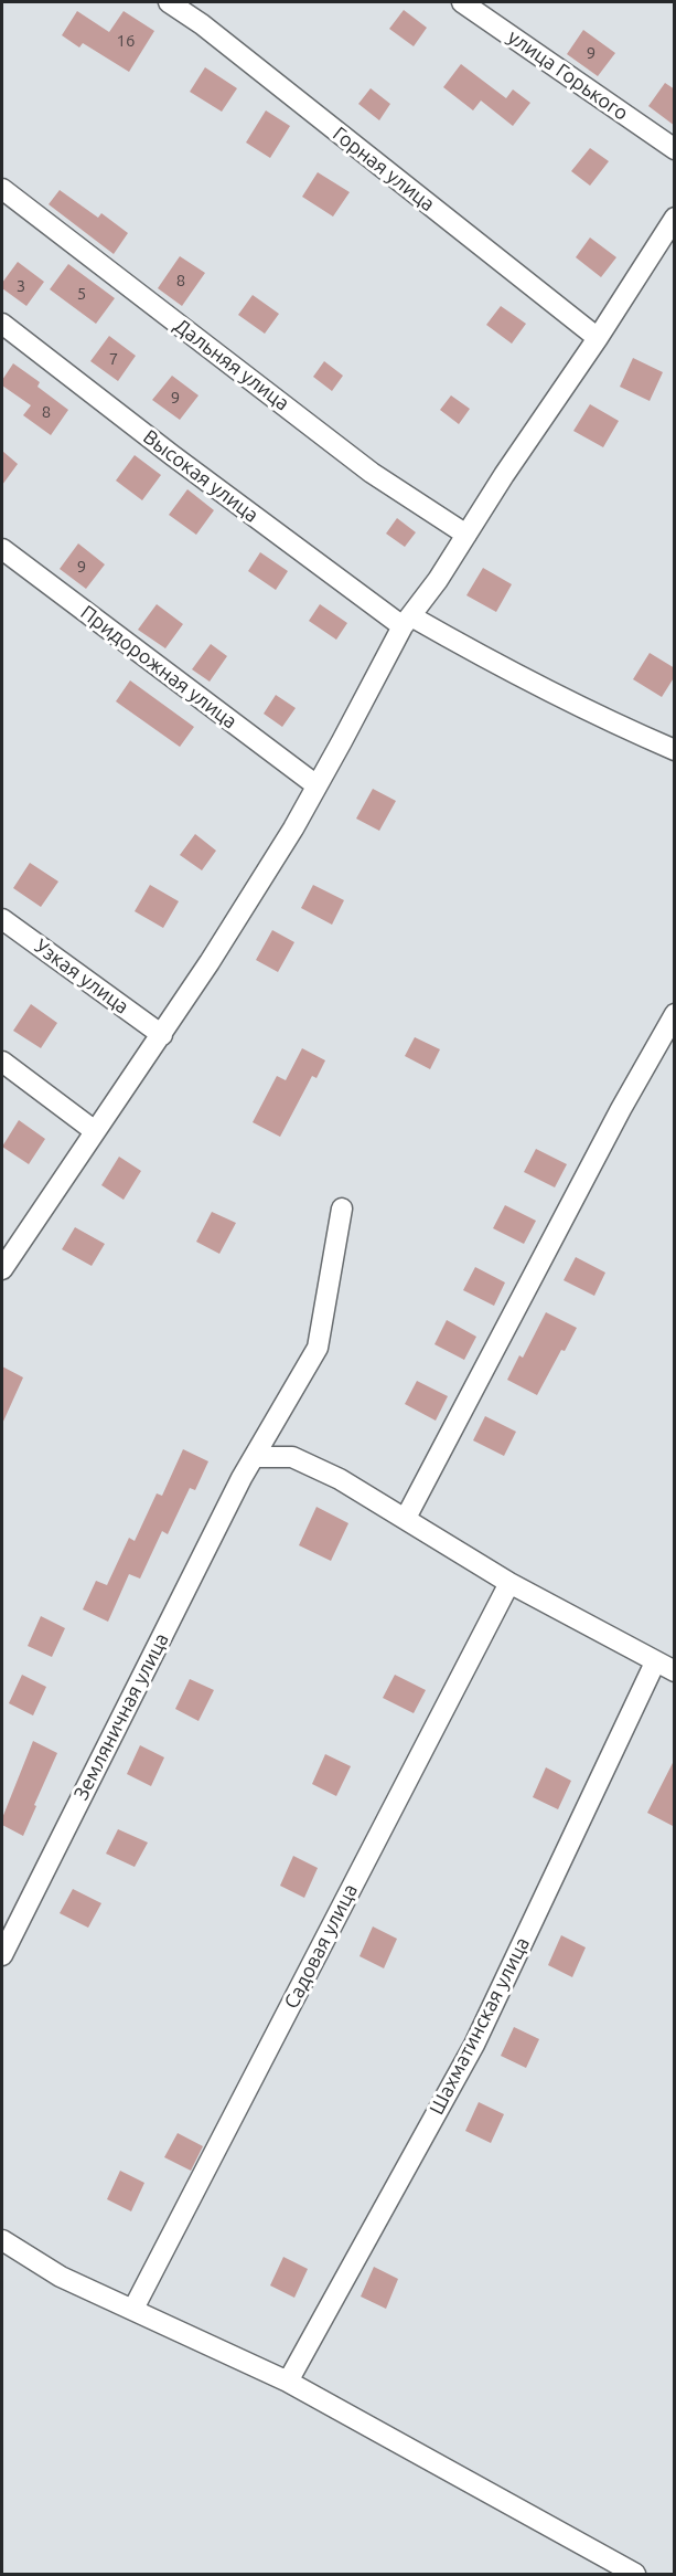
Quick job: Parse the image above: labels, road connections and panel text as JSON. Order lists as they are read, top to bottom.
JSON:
{
  "streets": {
    "street": [
      "улица Горького",
      "Горная улица",
      "Дальняя улица",
      "Высокая улица",
      "Придорожная улица",
      "Узкая улица",
      "Земляничная улица",
      "Садовая улица",
      "Шахматинская улица"
    ]
  },
  "house_numbers": [
    "16",
    "9",
    "8",
    "3",
    "5",
    "7",
    "9",
    "8",
    "9"
  ]
}
